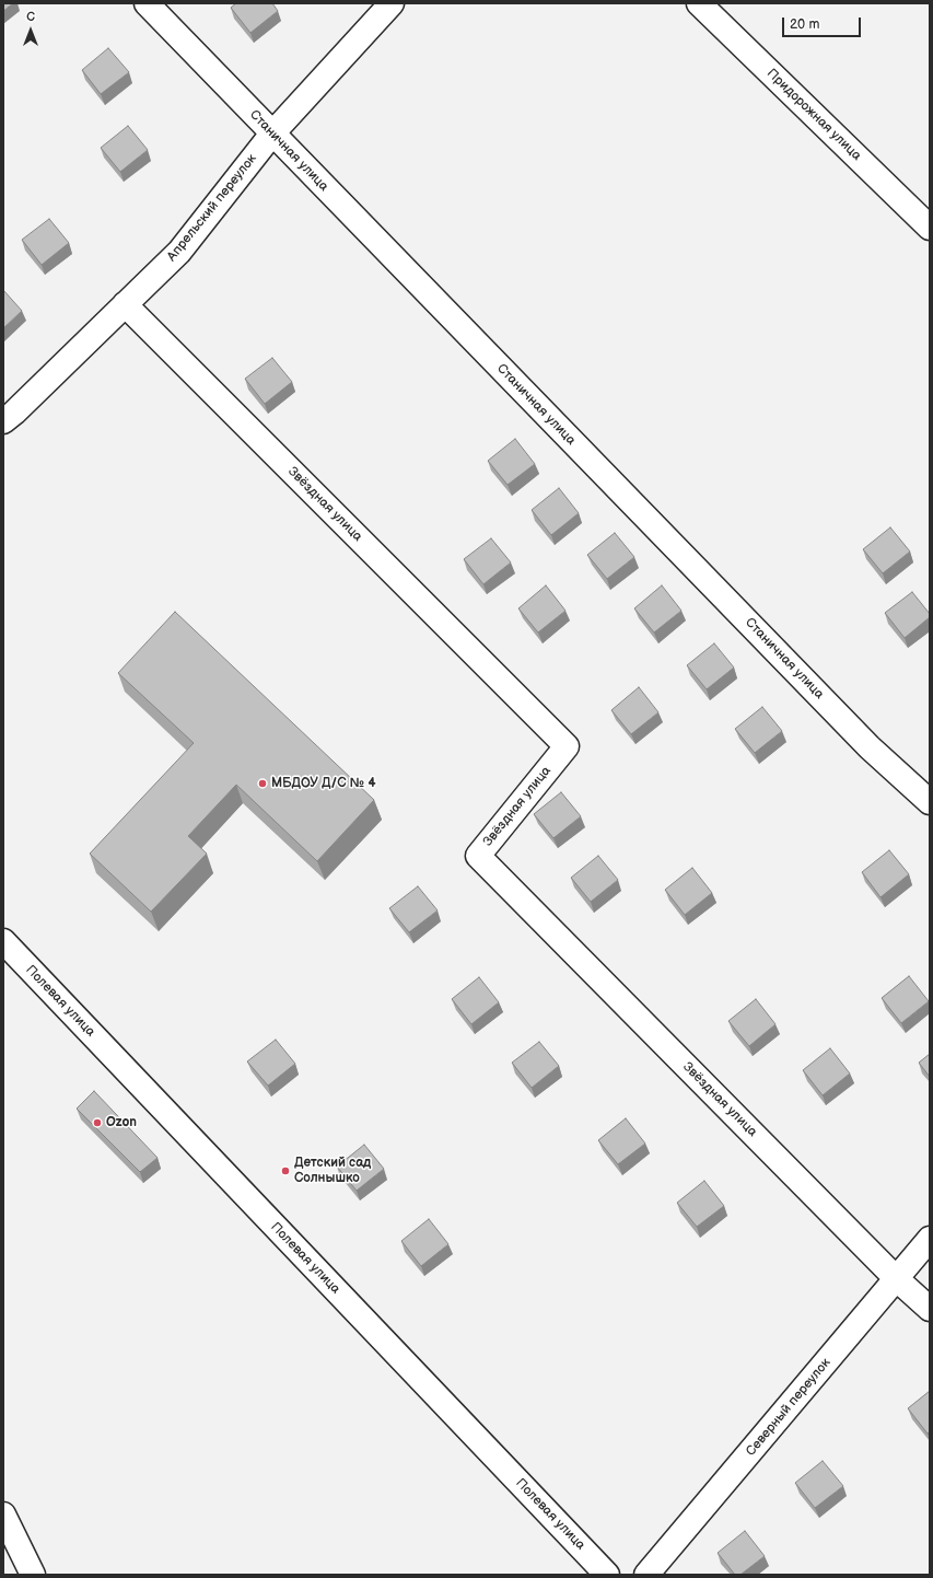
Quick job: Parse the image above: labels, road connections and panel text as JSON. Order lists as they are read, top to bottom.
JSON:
{
  "streets": {
    "street": [
      "Придорожная улица",
      "Станичная улица",
      "Апрельский переулок",
      "Звёздная улица",
      "Полевая улица",
      "Северный переулок"
    ]
  },
  "crossings": [
    ["Станичная улица", "Апрельский переулок"],
    ["Апрельский переулок", "Звёздная улица"],
    ["Звёздная улица", "Северный переулок"]
  ],
  "places": ["МБДОУ Д/С № 4", "Ozon", "Детский сад Солнышко"],
  "scale_bar": "20 m",
  "north": "top"
}
